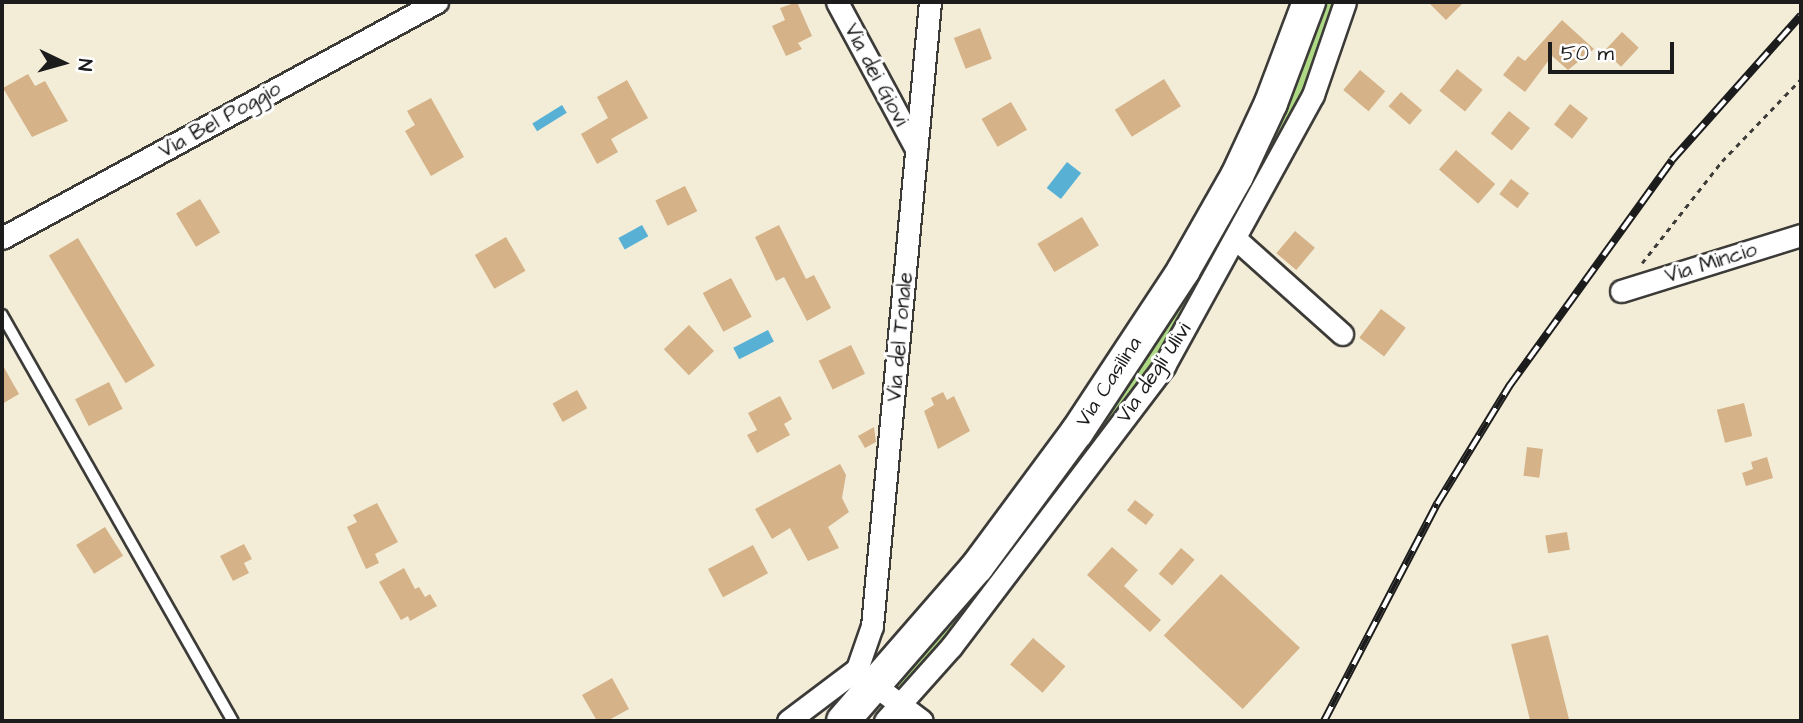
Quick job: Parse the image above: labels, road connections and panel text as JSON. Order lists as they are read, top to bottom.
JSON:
{
  "streets": {
    "main road": ["Via Casilina"],
    "street": [
      "Via dei Giovi",
      "Via Bel Poggio",
      "Via Mincio",
      "Via del Tonale",
      "Via degli Ulivi"
    ]
  },
  "crossings": [
    ["Via dei Giovi", "Via del Tonale"],
    ["Via del Tonale", "Via Casilina"]
  ],
  "scale_bar": "50 m",
  "north": "right"
}
